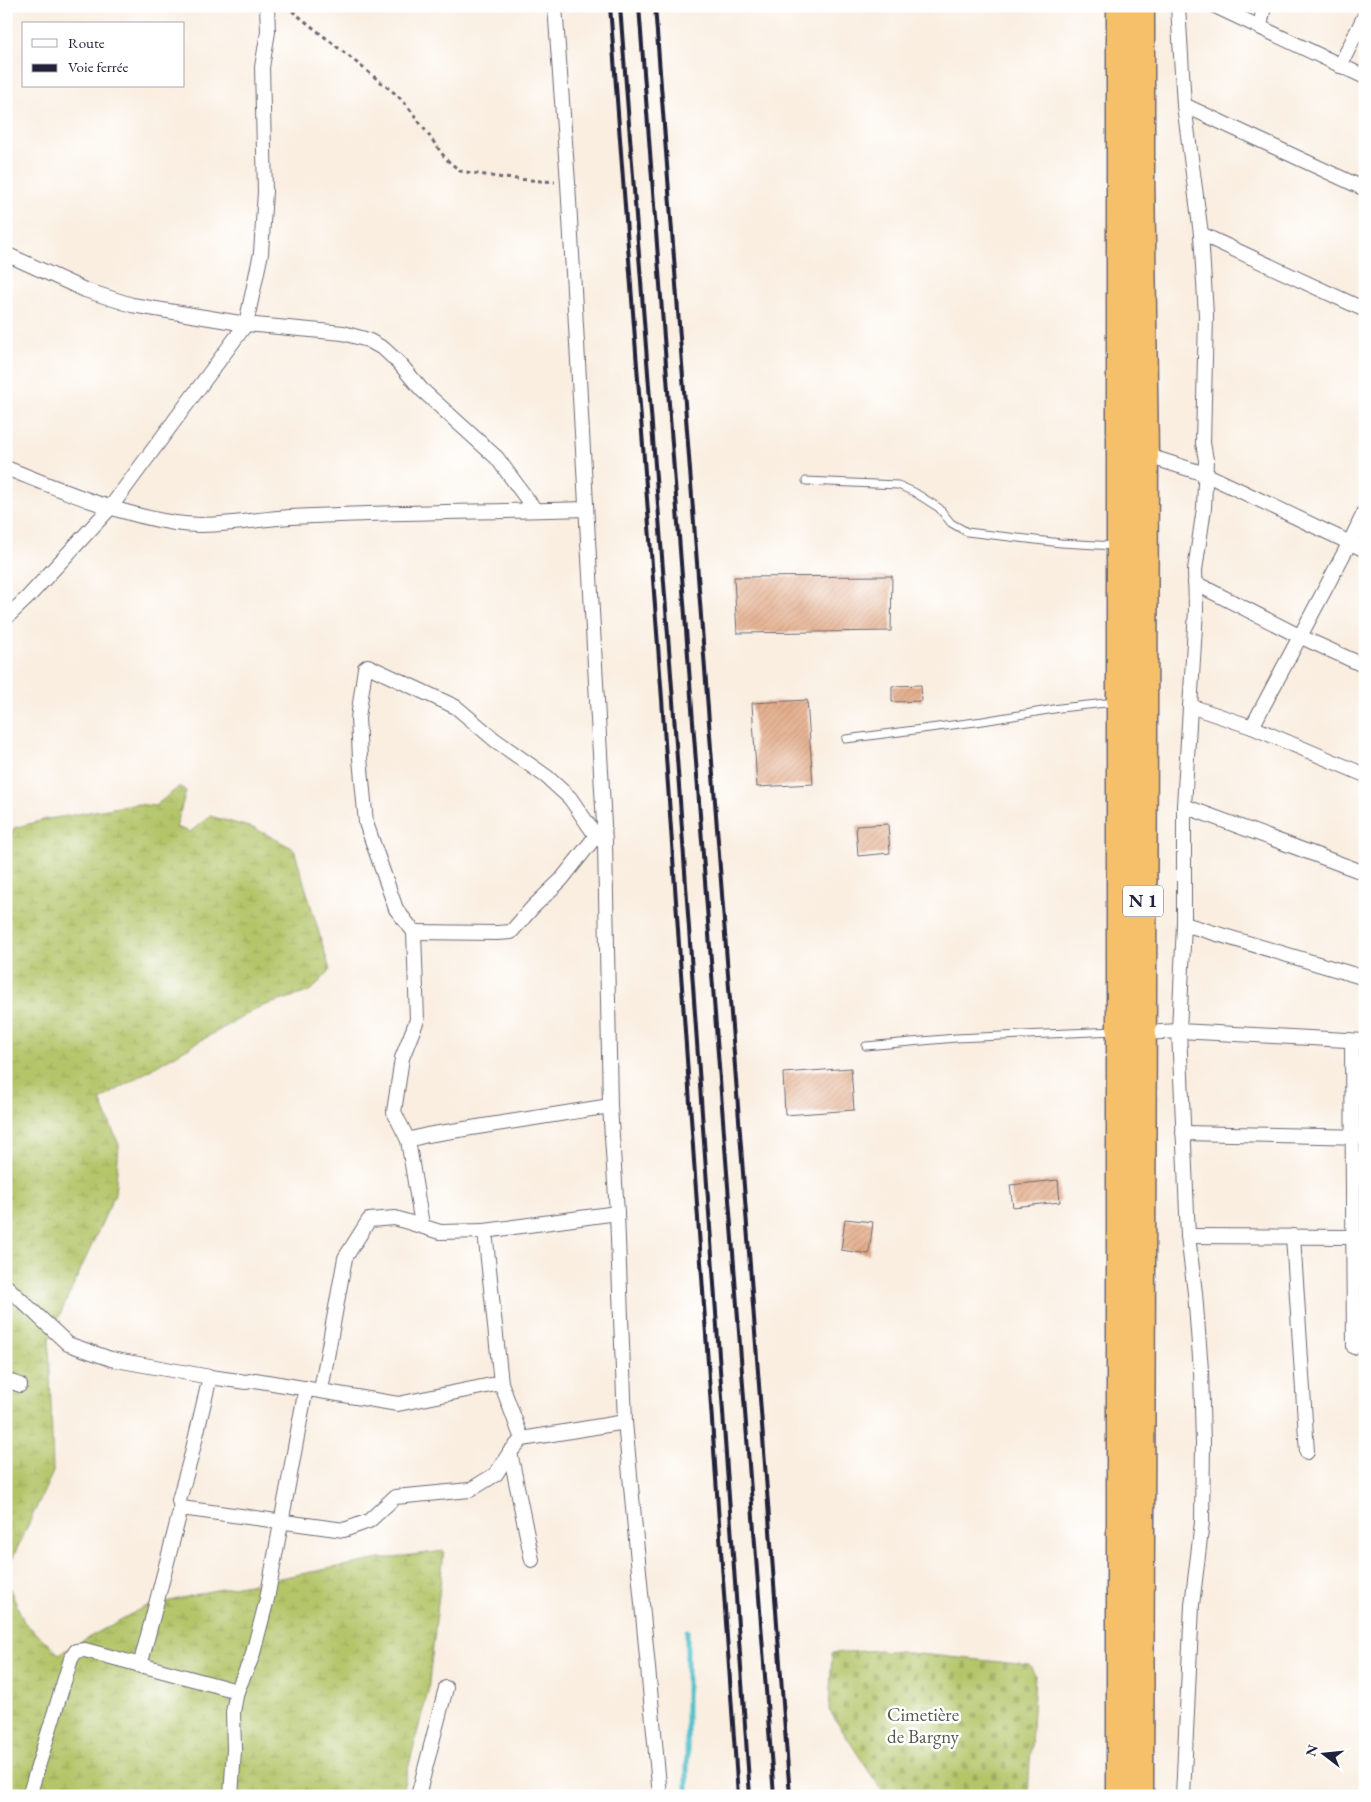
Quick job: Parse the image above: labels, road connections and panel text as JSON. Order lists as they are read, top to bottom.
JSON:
{
  "streets": {
    "highway": ["N 1"]
  },
  "parks": ["Cimetière de Bargny"],
  "legend": ["Route", "Voie ferrée"],
  "north": "left"
}
